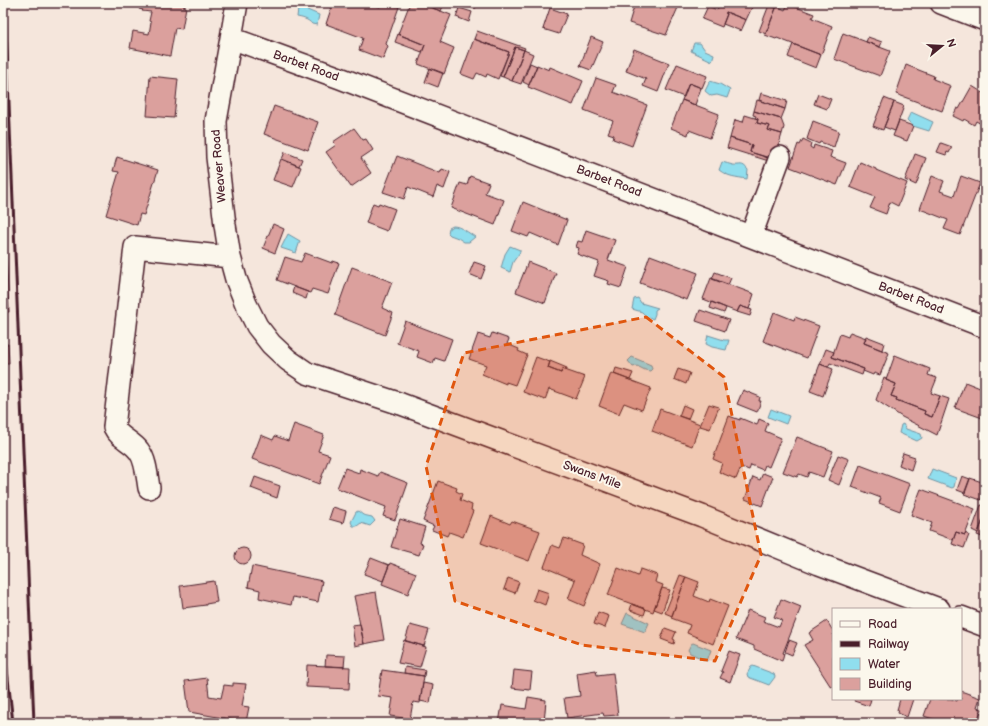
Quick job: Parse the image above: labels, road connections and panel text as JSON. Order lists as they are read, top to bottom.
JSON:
{
  "streets": {
    "street": ["Barbet Road", "Weaver Road", "Swans Mile"]
  },
  "crossings": [
    ["Barbet Road", "Weaver Road"],
    ["Weaver Road", "Swans Mile"]
  ],
  "legend": [
    "Road",
    "Railway",
    "Water",
    "Building"
  ],
  "north": "right"
}
